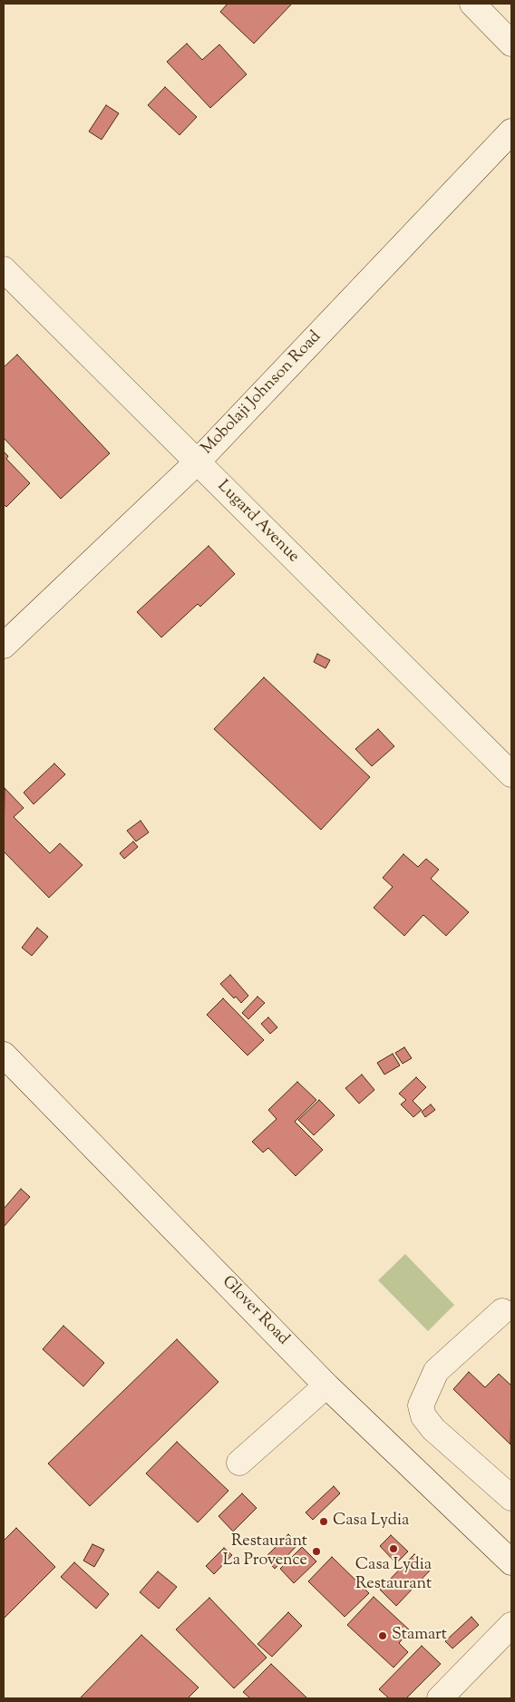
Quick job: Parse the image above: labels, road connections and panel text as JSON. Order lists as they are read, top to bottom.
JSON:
{
  "streets": {
    "street": ["Mobolaji Johnson Road", "Lugard Avenue", "Glover Road"]
  },
  "crossings": [
    ["Mobolaji Johnson Road", "Lugard Avenue"]
  ],
  "places": [
    "Casa Lydia",
    "Casa Lydia Restaurant",
    "Restaurant La Provence",
    "Stamart"
  ]
}
